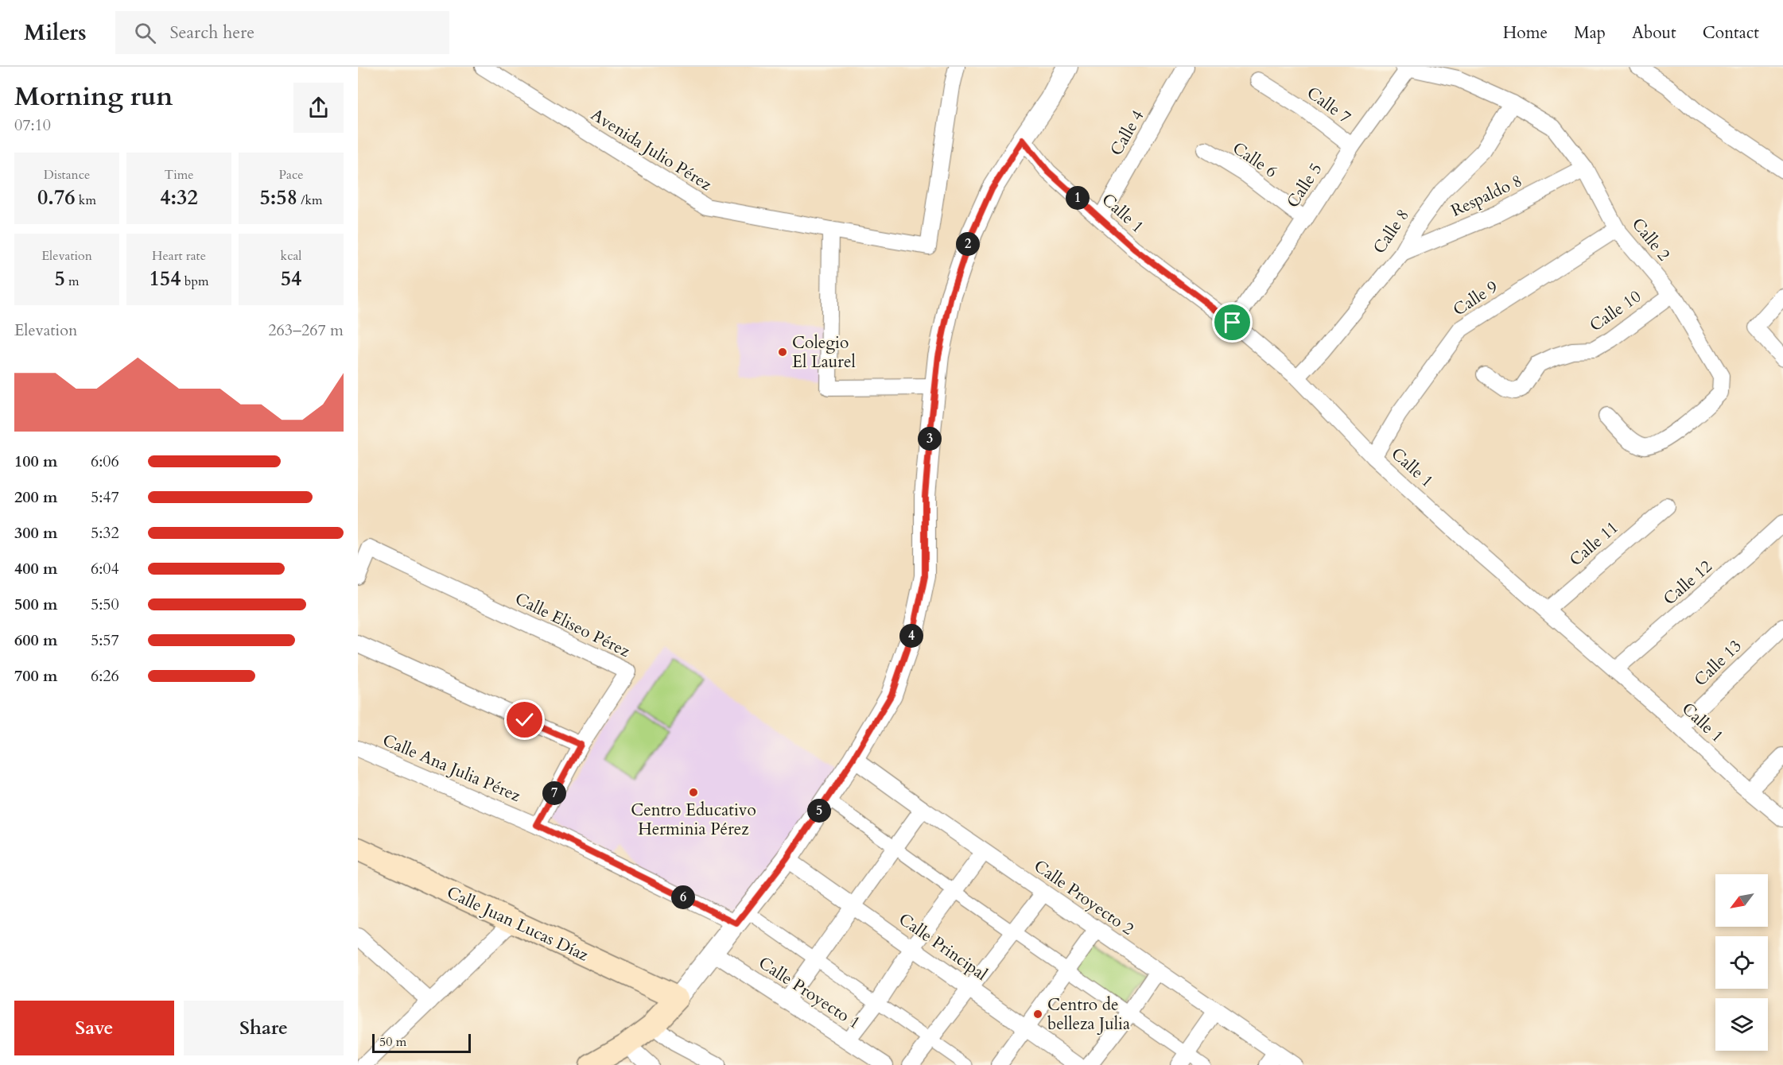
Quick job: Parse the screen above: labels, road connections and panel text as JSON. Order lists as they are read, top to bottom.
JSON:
{
  "streets": {
    "main road": ["Calle Juan Lucas Díaz"],
    "street": [
      "Calle 7",
      "Calle 4",
      "Avenida Julio Pérez",
      "Calle 6",
      "Calle 5",
      "Respaldo 8",
      "Calle 1",
      "Calle 8",
      "Calle 2",
      "Calle 9",
      "Calle 10",
      "Calle 11",
      "Calle 12",
      "Calle Eliseo Pérez",
      "Calle 13",
      "Calle Ana Julia Pérez",
      "Calle Proyecto 2",
      "Calle Principal",
      "Calle Proyecto 1"
    ]
  },
  "crossings": [
    ["Calle 7", "Calle 5"],
    ["Calle 4", "Calle 1"],
    ["Calle 6", "Calle 5"],
    ["Calle 5", "Calle 1"],
    ["Calle 5", "Calle 2"],
    ["Respaldo 8", "Calle 8"],
    ["Respaldo 8", "Calle 2"],
    ["Calle 1", "Calle 8"],
    ["Calle 1", "Calle 9"],
    ["Calle 1", "Calle 11"],
    ["Calle 1", "Calle 12"],
    ["Calle 1", "Calle 13"],
    ["Calle 8", "Calle 2"],
    ["Calle 2", "Calle 9"],
    ["Calle 2", "Calle 10"],
    ["Calle Eliseo Pérez", "Calle Ana Julia Pérez"]
  ],
  "places": ["Colegio El Laurel", "Centro Educativo Herminia Pérez", "Centro de belleza Julia"],
  "scale_bar": "50 m",
  "north": "bottom left",
  "page": {
    "header": "Milers",
    "search": "Search here",
    "nav": [
      "Home",
      "Map",
      "About",
      "Contact"
    ],
    "heading": ["Morning run", "07:10"],
    "stats": [
      ["Distance", "0.76 km"],
      ["Time", "4:32"],
      ["Pace", "5:58 /km"],
      ["Elevation", "5 m"],
      ["Heart rate", "154 bpm"],
      ["kcal", "54"]
    ],
    "pins": [
      "1",
      "2",
      "3",
      "4",
      "7",
      "5",
      "6"
    ],
    "chart": ["Elevation", "263–267 m"],
    "list": [
      {
        "name": "100 m",
        "note": "6:06"
      },
      {
        "name": "200 m",
        "note": "5:47"
      },
      {
        "name": "300 m",
        "note": "5:32"
      },
      {
        "name": "400 m",
        "note": "6:04"
      },
      {
        "name": "500 m",
        "note": "5:50"
      },
      {
        "name": "600 m",
        "note": "5:57"
      },
      {
        "name": "700 m",
        "note": "6:26"
      }
    ],
    "buttons": ["Save", "Share"],
    "scale": "50 m"
  }
}
